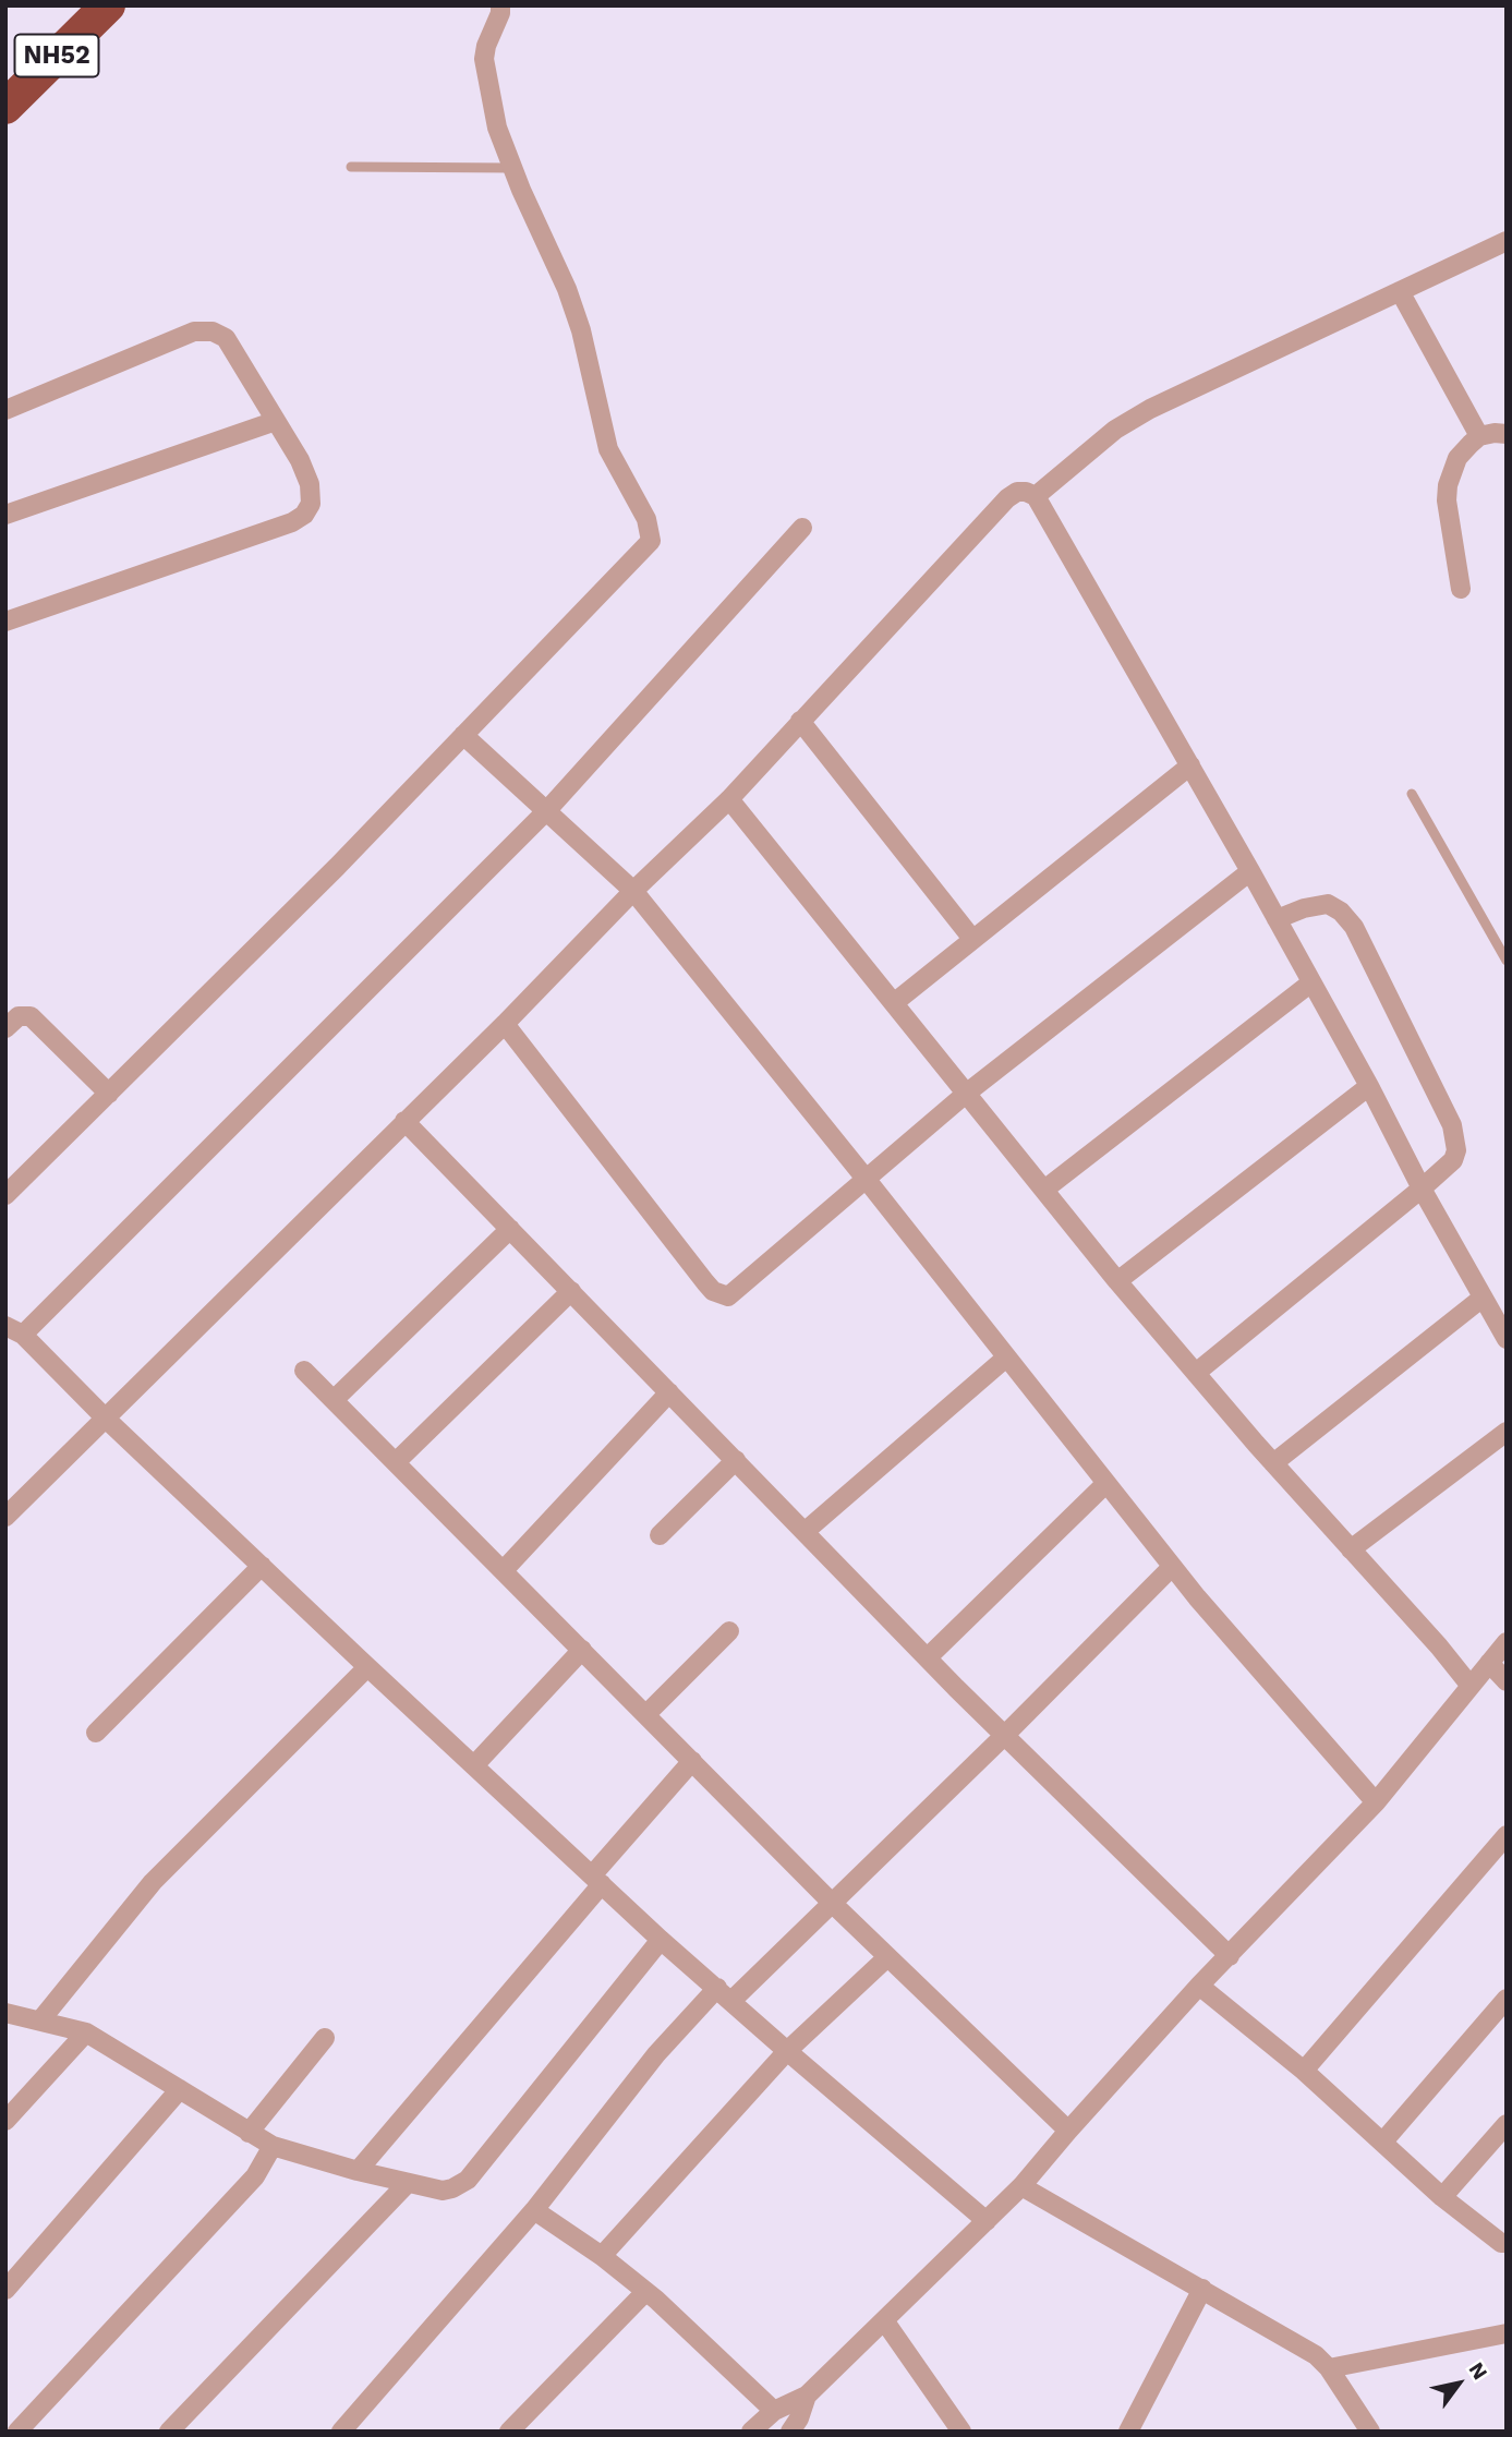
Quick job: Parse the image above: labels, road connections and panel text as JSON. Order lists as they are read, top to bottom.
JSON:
{
  "streets": {
    "highway": ["NH52"]
  },
  "north": "top right"
}
